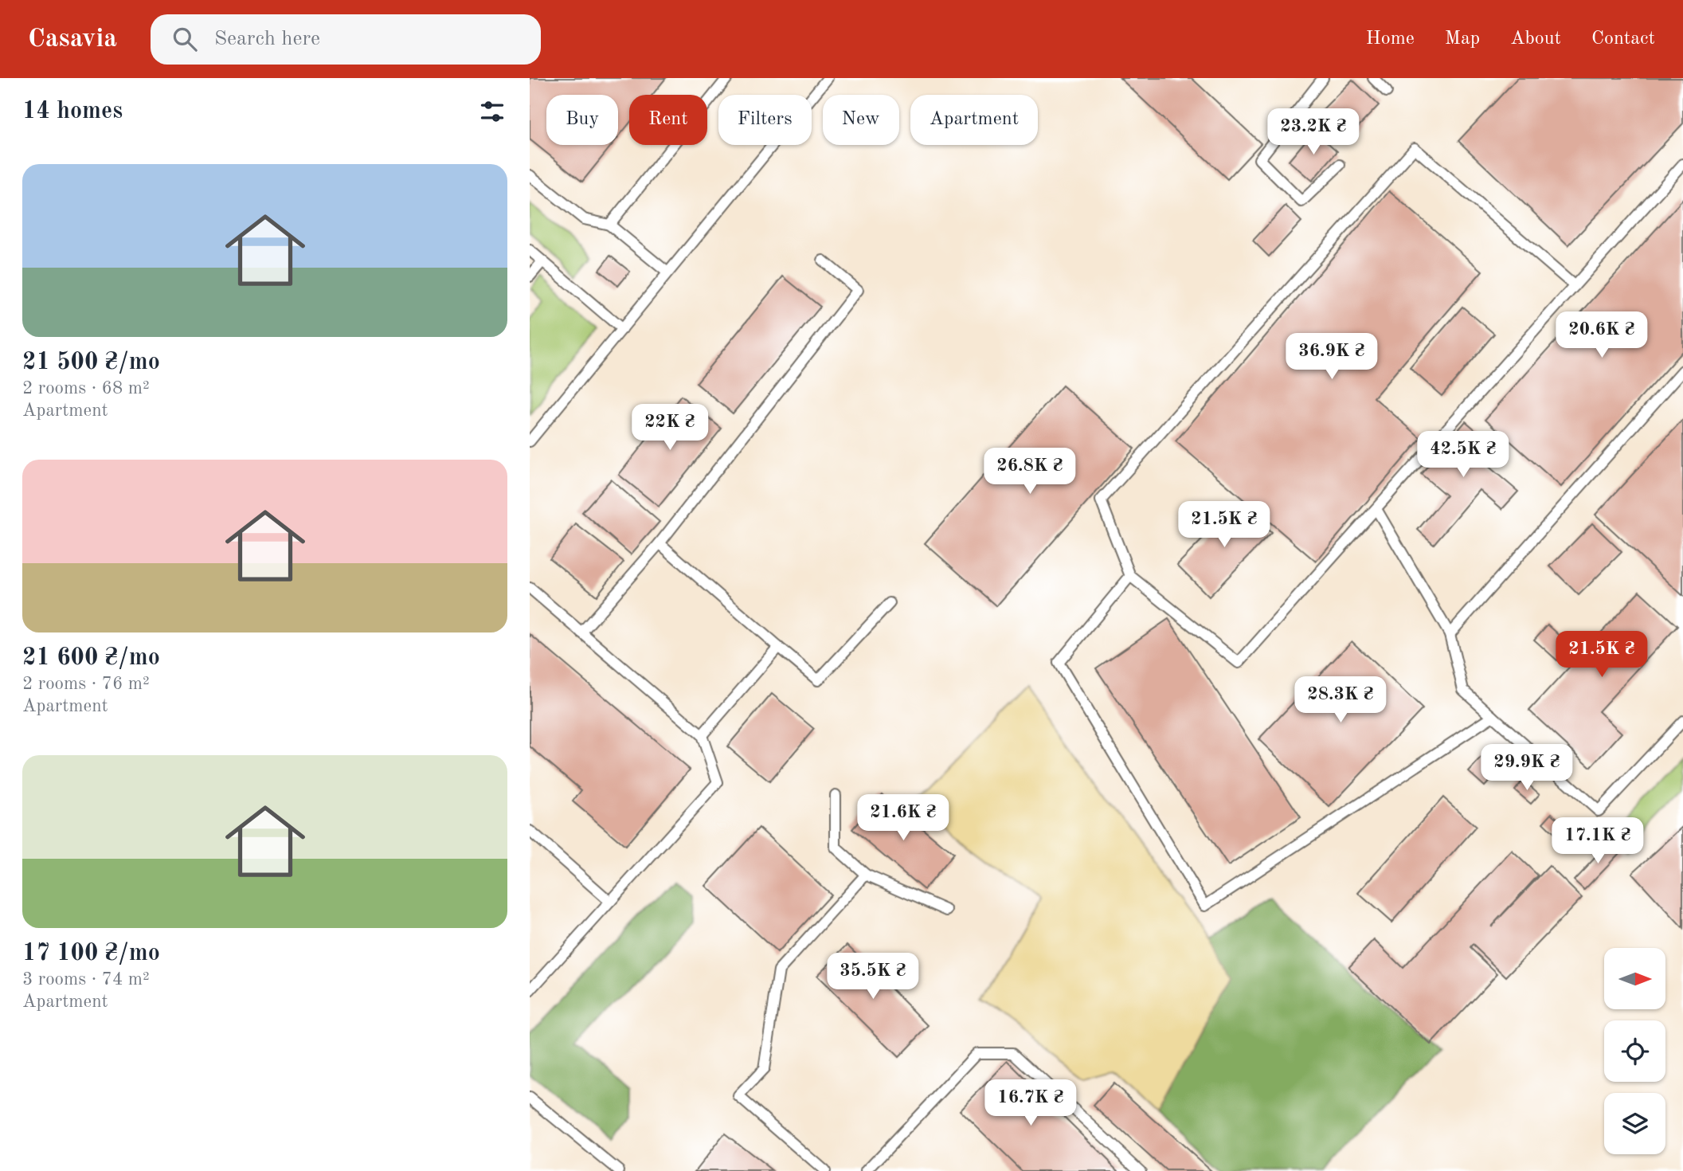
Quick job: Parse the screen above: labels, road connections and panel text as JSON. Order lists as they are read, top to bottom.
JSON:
{
  "north": "right",
  "page": {
    "header": "Casavia",
    "search": "Search here",
    "nav": [
      "Home",
      "Map",
      "About",
      "Contact"
    ],
    "heading": "14 homes",
    "chip": [
      "Buy",
      "Rent",
      "Filters",
      "New",
      "Apartment"
    ],
    "price": [
      "23.2K ₴",
      "20.6K ₴",
      "36.9K ₴",
      "22K ₴",
      "42.5K ₴",
      "26.8K ₴",
      "21.5K ₴",
      "21.5K ₴",
      "28.3K ₴",
      "29.9K ₴",
      "21.6K ₴",
      "17.1K ₴",
      "35.5K ₴",
      "16.7K ₴"
    ],
    "list": [
      {
        "name": "21 500 ₴/mo",
        "note": "2 rooms · 68 m² · Apartment"
      },
      {
        "name": "21 600 ₴/mo",
        "note": "2 rooms · 76 m² · Apartment"
      },
      {
        "name": "17 100 ₴/mo",
        "note": "3 rooms · 74 m² · Apartment"
      }
    ]
  }
}
